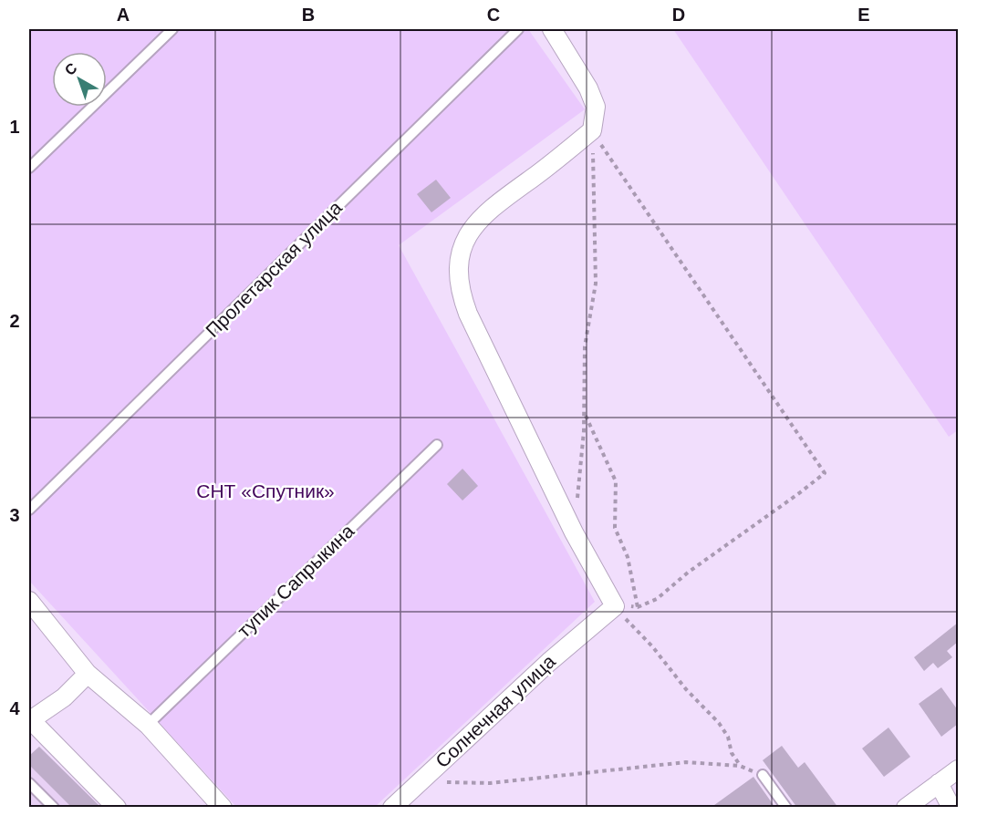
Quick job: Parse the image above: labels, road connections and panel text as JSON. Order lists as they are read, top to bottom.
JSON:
{
  "streets": {
    "street": ["Солнечная улица"],
    "lane": ["Пролетарская улица", "тупик Сапрыкина"]
  },
  "parks": ["СНТ «Спутник»"],
  "north": "top left",
  "grid": {
    "columns": [
      "A",
      "B",
      "C",
      "D",
      "E"
    ],
    "rows": [
      "1",
      "2",
      "3",
      "4"
    ]
  }
}
